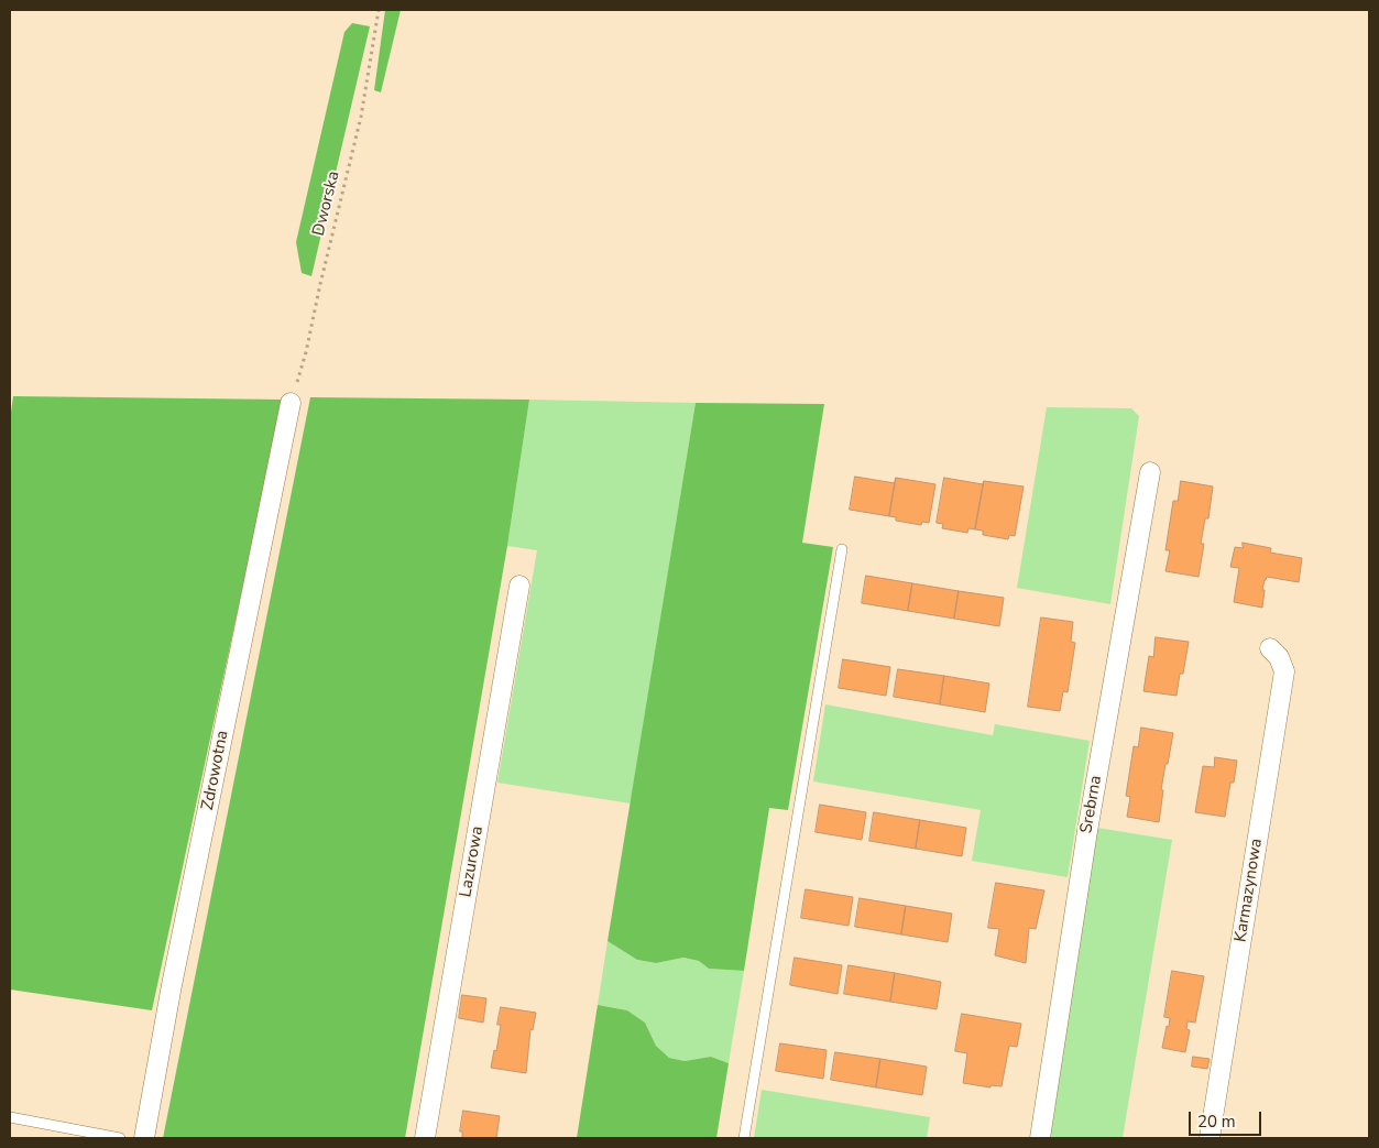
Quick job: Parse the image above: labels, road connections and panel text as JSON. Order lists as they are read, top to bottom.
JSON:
{
  "streets": {
    "street": [
      "Zdrowotna",
      "Srebrna",
      "Lazurowa",
      "Karmazynowa"
    ],
    "path": ["Dworska"]
  },
  "crossings": [
    ["Dworska", "Zdrowotna"]
  ],
  "scale_bar": "20 m"
}
